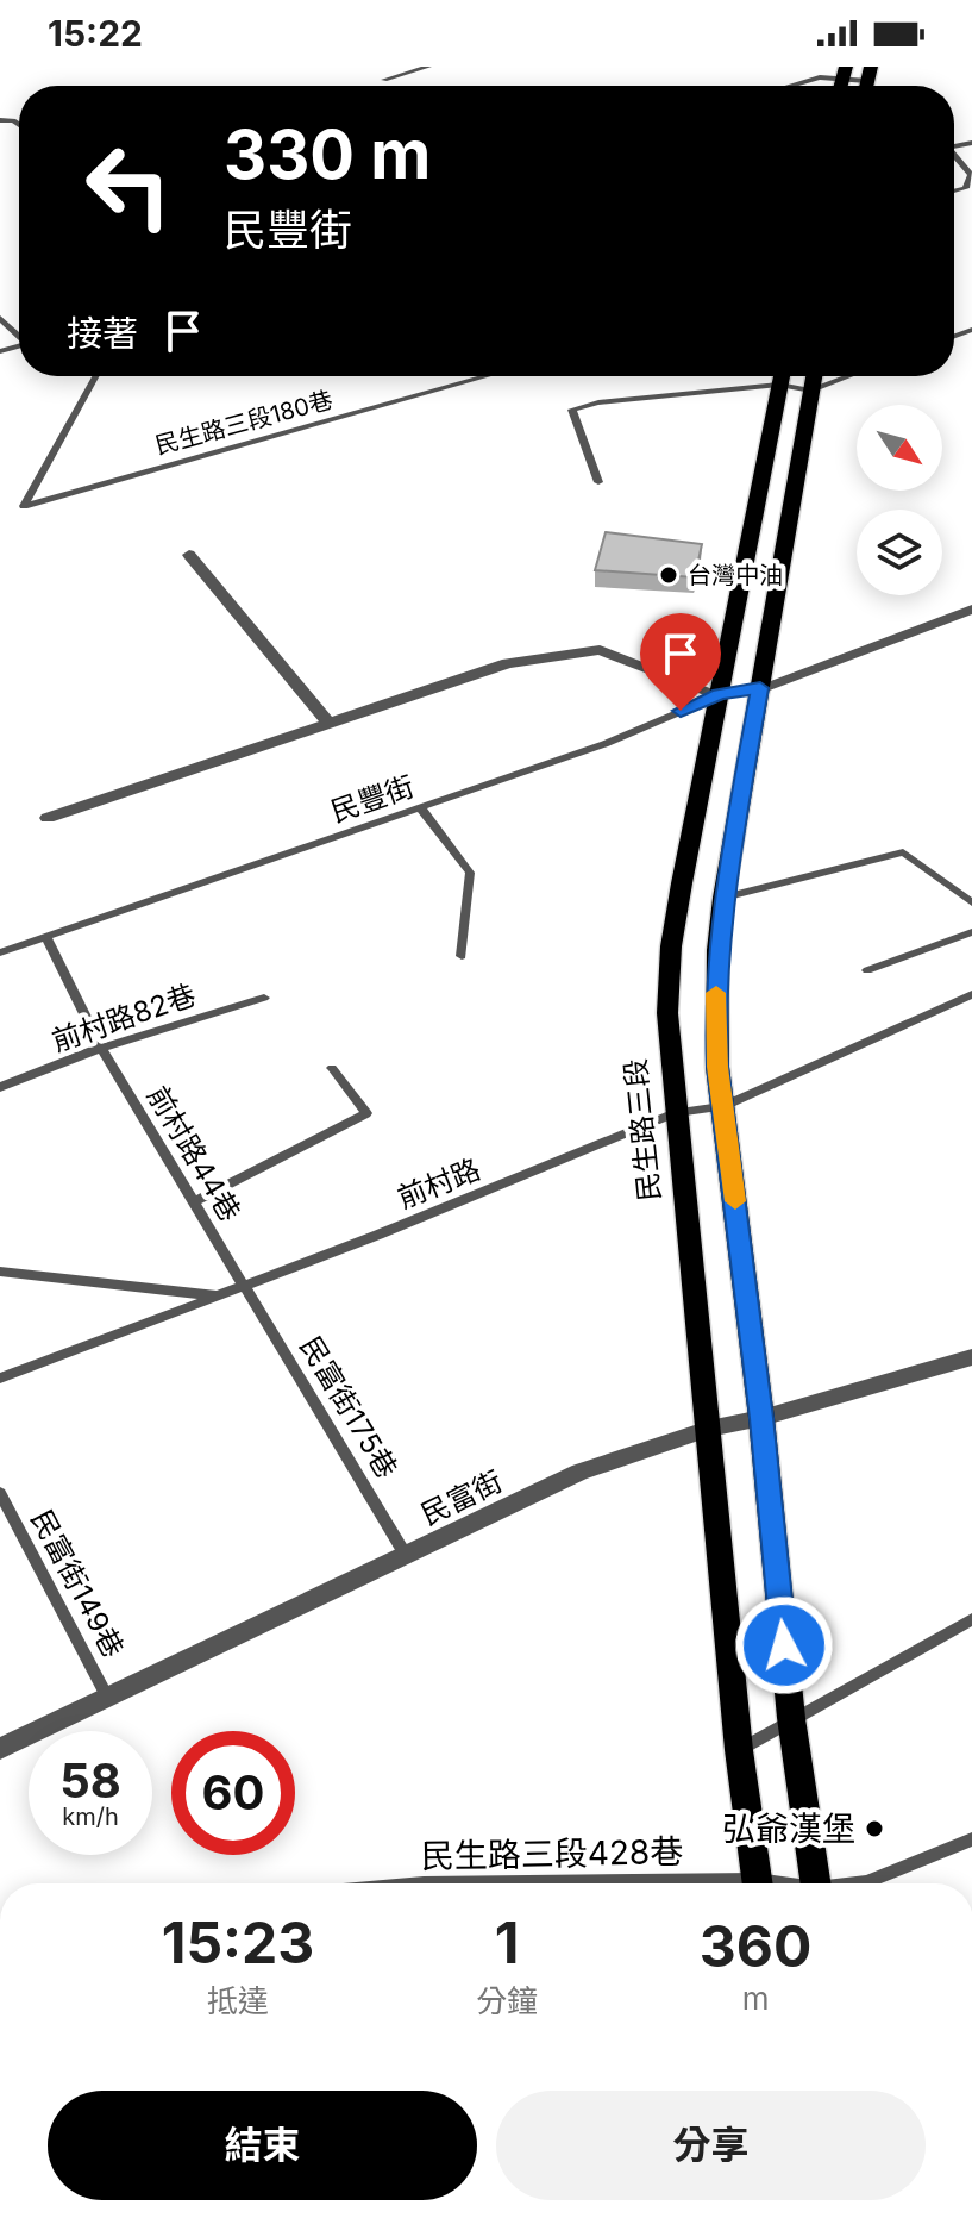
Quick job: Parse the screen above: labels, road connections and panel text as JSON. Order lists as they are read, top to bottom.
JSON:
{
  "streets": {
    "main road": ["民生路三段"],
    "street": ["民富街"],
    "lane": [
      "民生路三段180巷",
      "民豐街",
      "前村路82巷",
      "前村路44巷",
      "前村路",
      "民富街175巷",
      "民富街149巷",
      "民生路三段428巷"
    ]
  },
  "crossings": [
    ["民豐街", "民生路三段"],
    ["民豐街", "前村路44巷"],
    ["前村路82巷", "前村路44巷"],
    ["民生路三段", "前村路"],
    ["民生路三段", "民富街"],
    ["前村路44巷", "前村路"],
    ["前村路44巷", "民富街175巷"],
    ["前村路", "民富街175巷"],
    ["民富街175巷", "民富街"],
    ["民富街", "民富街149巷"]
  ],
  "places": ["台灣中油", "弘爺漢堡"],
  "north": "bottom right",
  "page": {
    "status": "15:22",
    "turn": ["330 m", "民豐街"],
    "then": "接著",
    "speed": "58 km/h",
    "limit": "60",
    "eta": [
      "15:23",
      "抵達",
      "1",
      "分鐘",
      "360",
      "m"
    ],
    "buttons": ["結束", "分享"]
  }
}
